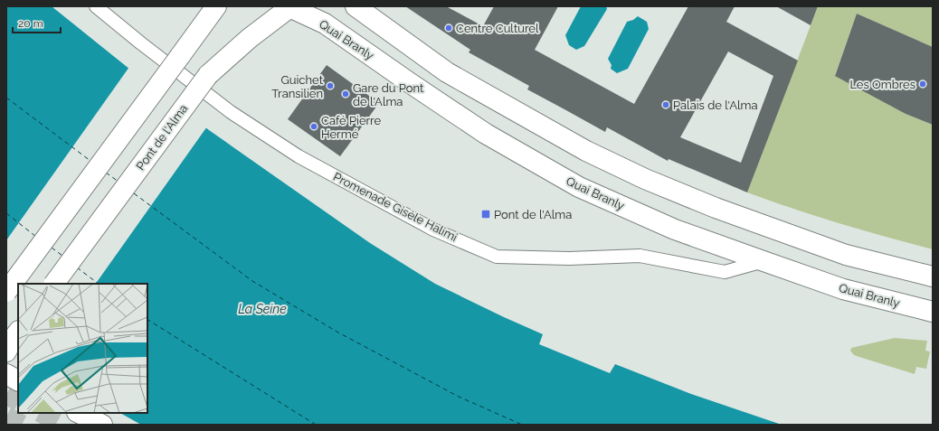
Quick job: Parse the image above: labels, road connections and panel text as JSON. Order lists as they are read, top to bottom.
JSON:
{
  "streets": {
    "main road": ["Quai Branly", "Pont de l'Alma"],
    "street": ["Promenade Gisèle Halimi"]
  },
  "crossings": [
    ["Quai Branly", "Pont de l'Alma"],
    ["Quai Branly", "Promenade Gisèle Halimi"]
  ],
  "water": ["La Seine"],
  "places": {
    "other": [
      "Centre Culturel",
      "Les Ombres",
      "Guichet Transilien",
      "Gare du Pont de l'Alma",
      "Palais de l'Alma",
      "Café Pierre Hermé"
    ],
    "transit": ["Pont de l'Alma"]
  },
  "scale_bar": "20 m"
}
